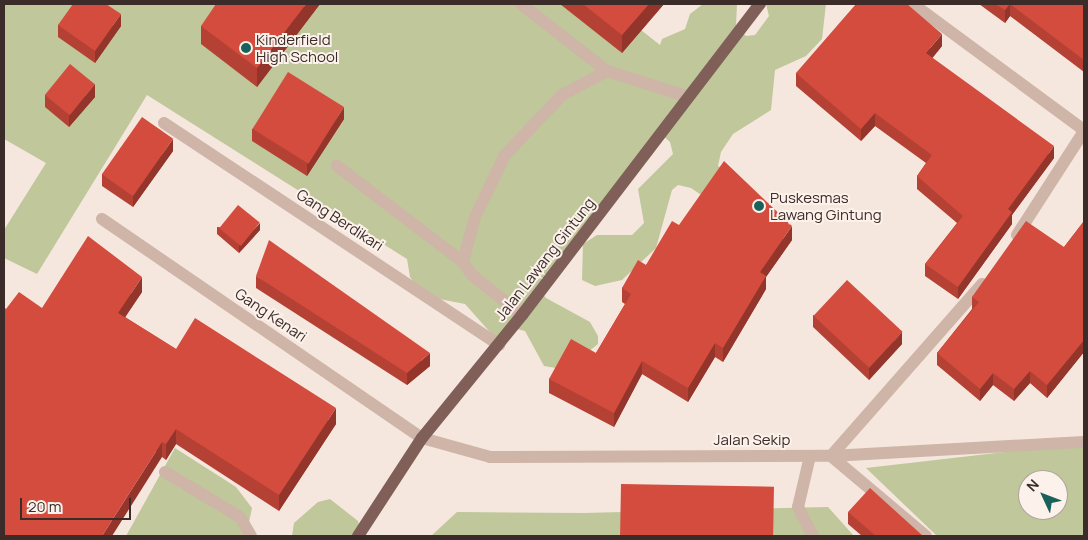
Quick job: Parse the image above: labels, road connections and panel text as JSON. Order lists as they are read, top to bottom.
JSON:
{
  "streets": {
    "main road": ["Jalan Lawang Gintung"],
    "street": ["Gang Berdikari", "Gang Kenari", "Jalan Sekip"]
  },
  "crossings": [
    ["Gang Berdikari", "Jalan Lawang Gintung"],
    ["Jalan Lawang Gintung", "Gang Kenari"],
    ["Jalan Lawang Gintung", "Jalan Sekip"],
    ["Gang Kenari", "Jalan Sekip"]
  ],
  "places": ["Kinderfield High School", "Puskesmas Lawang Gintung"],
  "scale_bar": "20 m",
  "north": "top left"
}
